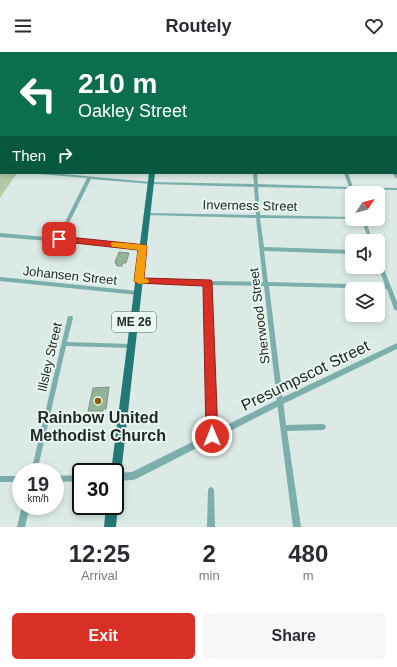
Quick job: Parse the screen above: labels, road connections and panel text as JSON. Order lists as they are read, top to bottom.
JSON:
{
  "streets": {
    "main road": ["ME 26"],
    "street": [
      "Inverness Street",
      "Johansen Street",
      "Sherwood Street",
      "Illsley Street",
      "Presumpscot Street"
    ]
  },
  "crossings": [
    ["Inverness Street", "Sherwood Street"],
    ["Inverness Street", "ME 26"],
    ["Johansen Street", "ME 26"],
    ["Sherwood Street", "Presumpscot Street"]
  ],
  "places": ["Rainbow United Methodist Church"],
  "north": "top right",
  "page": {
    "header": "Routely",
    "turn": ["210 m", "Oakley Street"],
    "then": "Then",
    "speed": "19 km/h",
    "limit": "30",
    "eta": [
      "12:25",
      "Arrival",
      "2",
      "min",
      "480",
      "m"
    ],
    "buttons": ["Exit", "Share"]
  }
}
